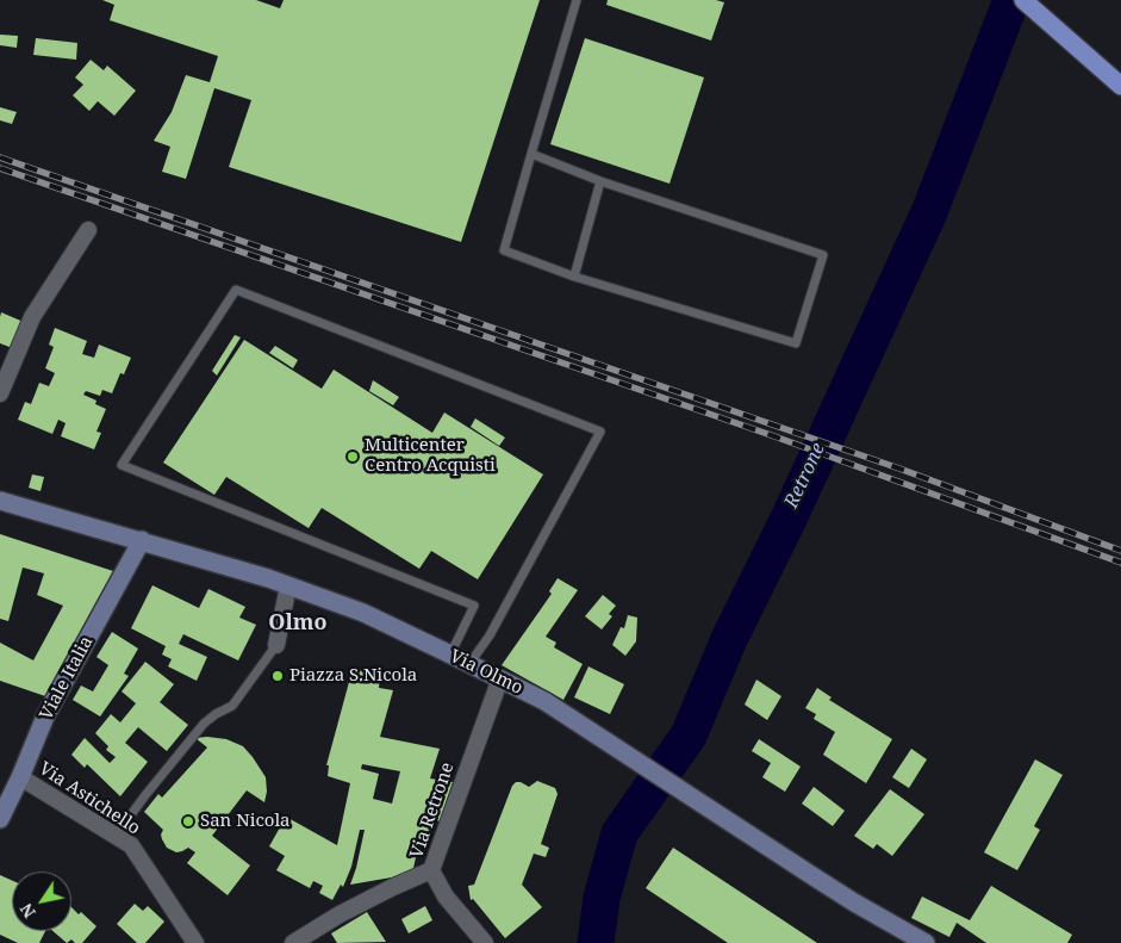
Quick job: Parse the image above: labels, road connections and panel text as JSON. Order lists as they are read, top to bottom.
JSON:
{
  "streets": {
    "main road": ["Via Olmo", "Viale Italia"],
    "street": ["Via Astichello", "Via Retrone"]
  },
  "crossings": [
    ["Via Olmo", "Viale Italia"],
    ["Via Olmo", "Via Retrone"],
    ["Viale Italia", "Via Astichello"]
  ],
  "districts": ["Olmo"],
  "water": ["Retrone"],
  "places": ["Multicenter Centro Acquisti", "Piazza S.Nicola", "San Nicola"],
  "north": "bottom left"
}
